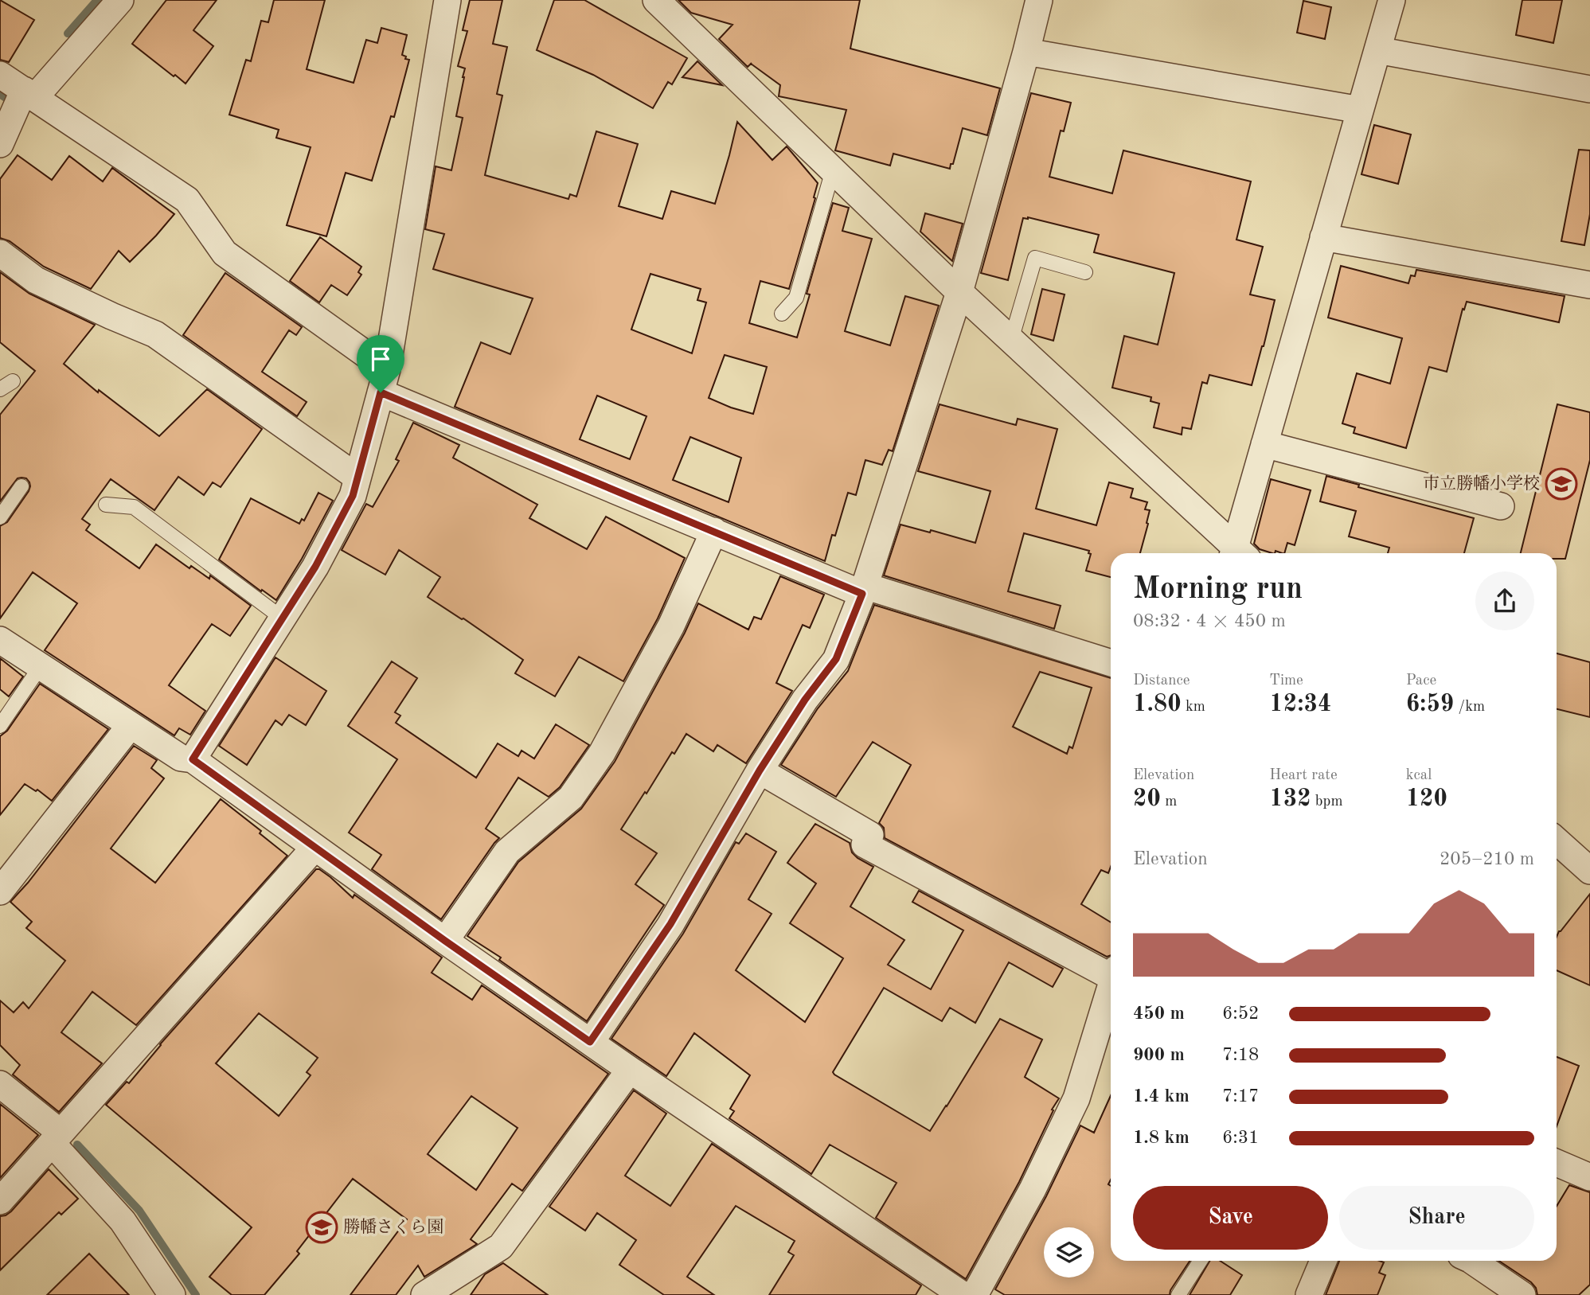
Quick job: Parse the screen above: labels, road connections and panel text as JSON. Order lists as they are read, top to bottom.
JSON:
{
  "places": {
    "school or university": ["市立勝幡小学校", "勝幡さくら園"]
  },
  "page": {
    "heading": ["Morning run", "08:32 · 4 × 450 m"],
    "stats": [
      ["Distance", "1.80 km"],
      ["Time", "12:34"],
      ["Pace", "6:59 /km"],
      ["Elevation", "20 m"],
      ["Heart rate", "132 bpm"],
      ["kcal", "120"]
    ],
    "chart": ["Elevation", "205–210 m"],
    "list": [
      {
        "name": "450 m",
        "note": "6:52"
      },
      {
        "name": "900 m",
        "note": "7:18"
      },
      {
        "name": "1.4 km",
        "note": "7:17"
      },
      {
        "name": "1.8 km",
        "note": "6:31"
      }
    ],
    "buttons": ["Save", "Share"]
  }
}
